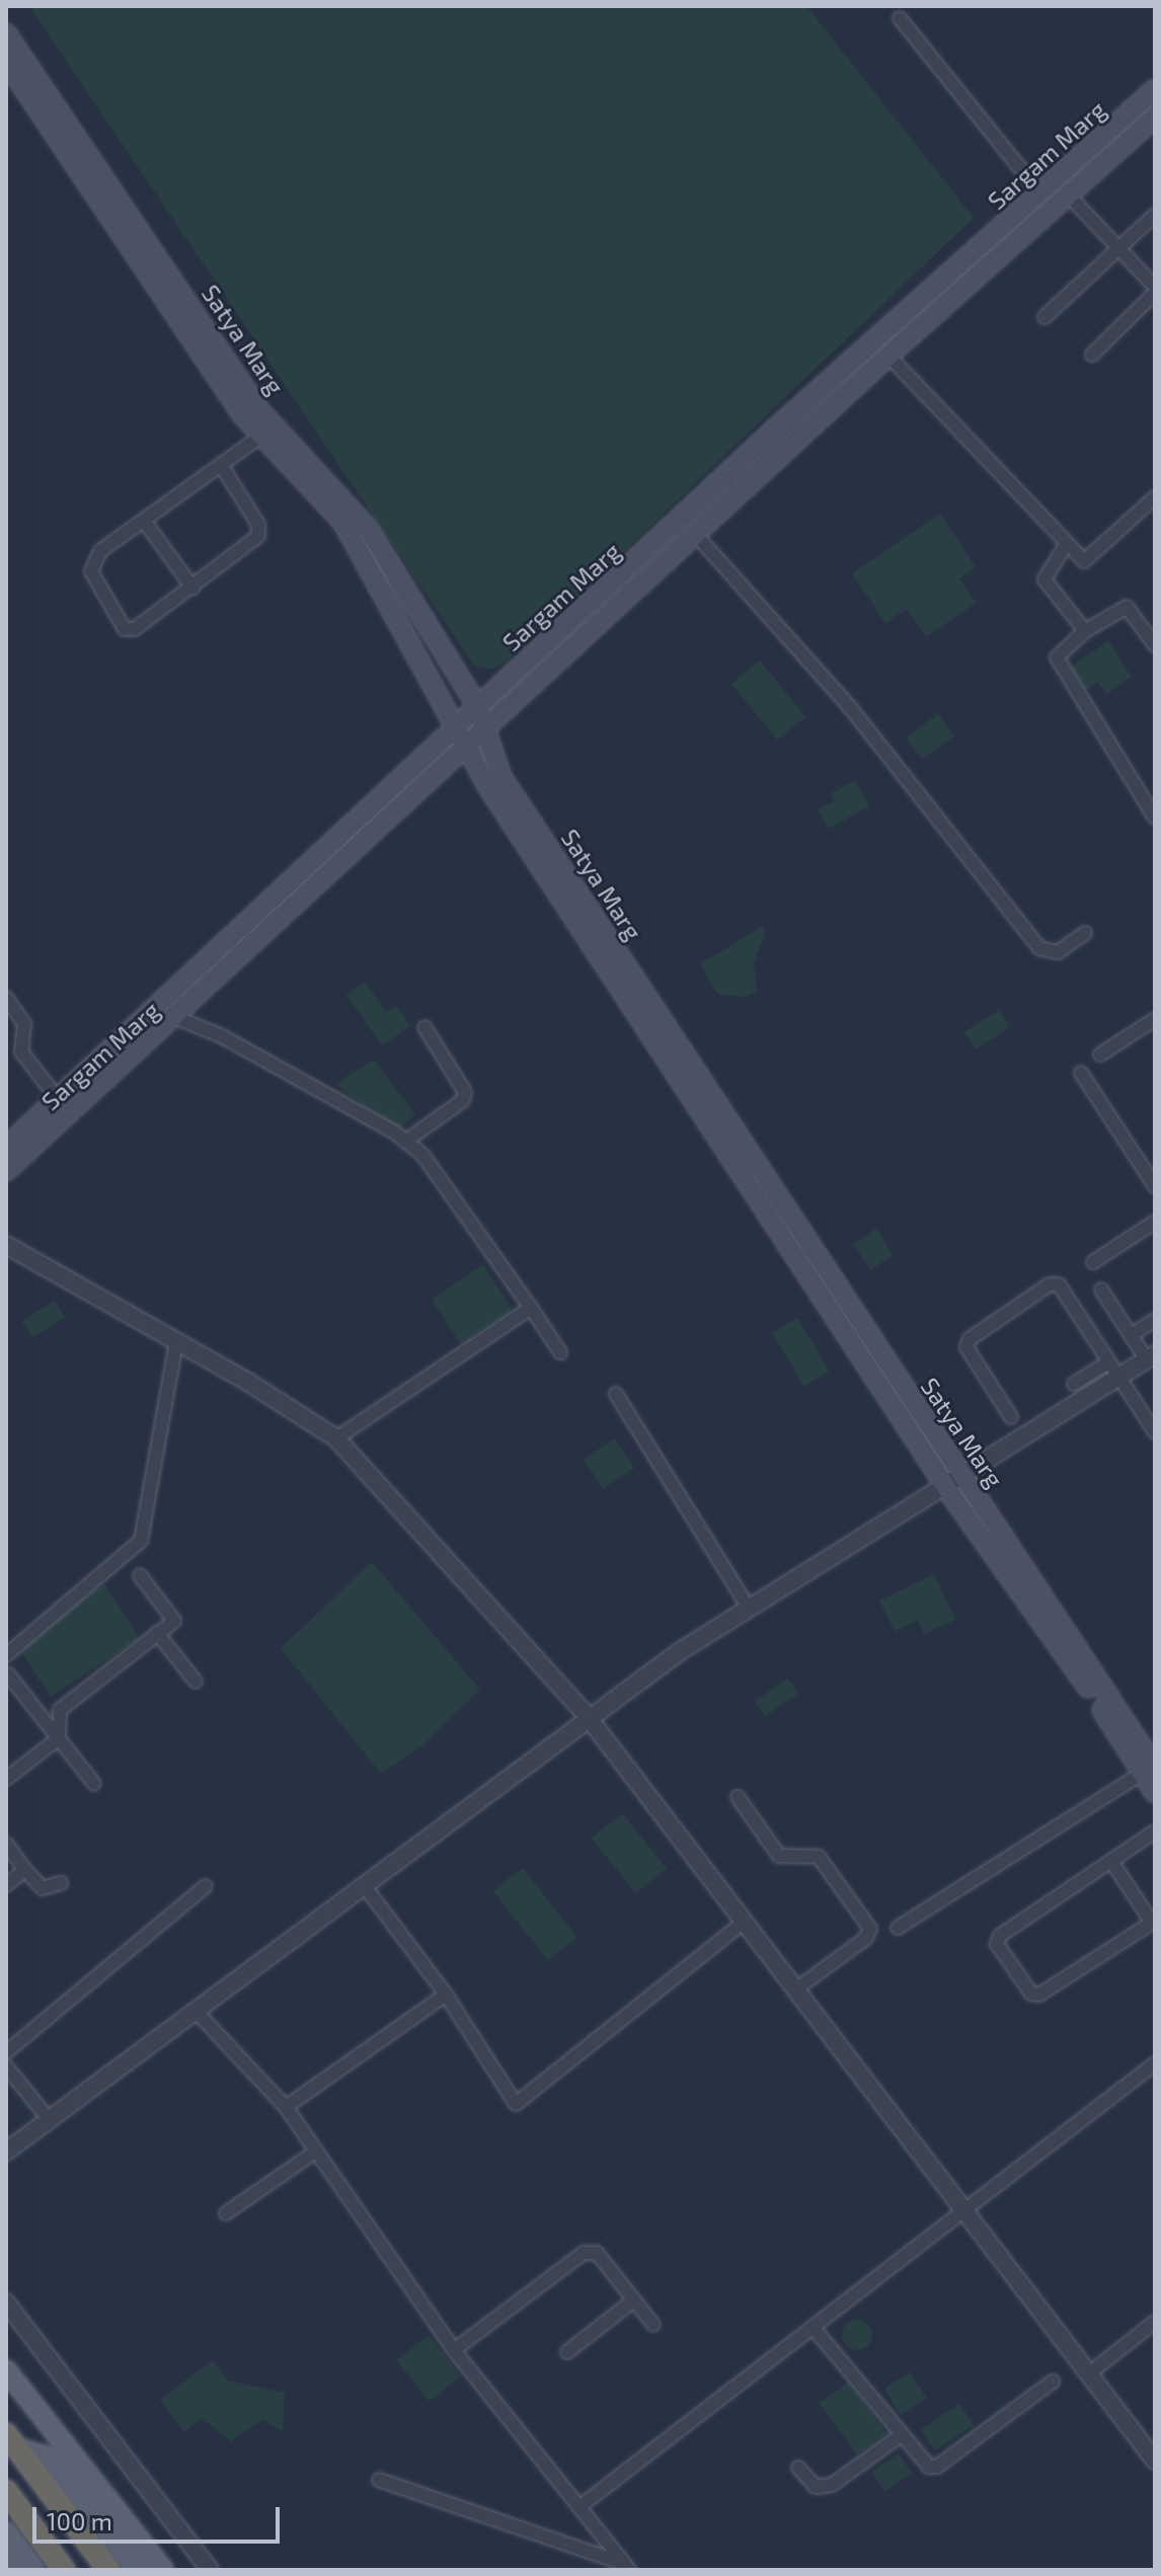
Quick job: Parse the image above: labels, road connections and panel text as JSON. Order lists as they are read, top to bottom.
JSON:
{
  "streets": {
    "main road": ["Sargam Marg", "Satya Marg"]
  },
  "crossings": [
    ["Sargam Marg", "Satya Marg"]
  ],
  "scale_bar": "100 m"
}
